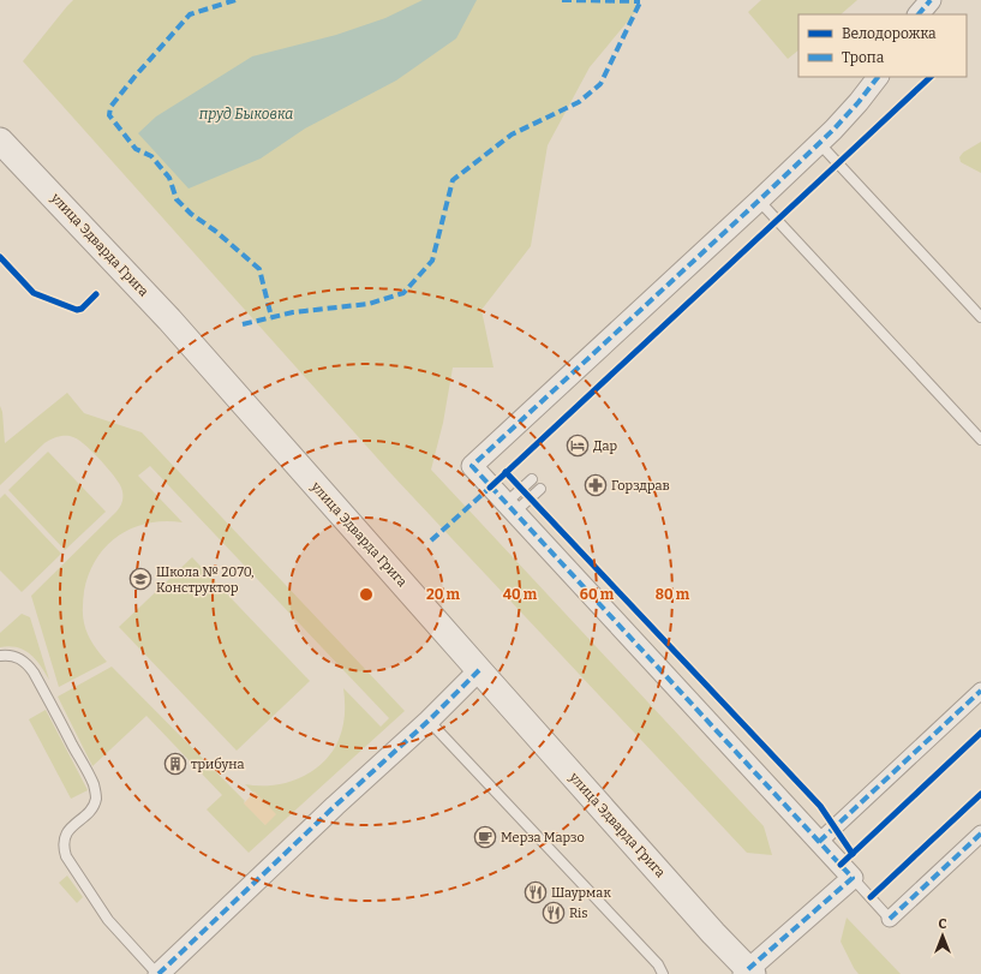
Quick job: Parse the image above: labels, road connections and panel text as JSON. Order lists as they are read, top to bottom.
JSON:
{
  "streets": {
    "street": ["улица Эдварда Грига"]
  },
  "water": ["пруд Быковка"],
  "places": {
    "hotel": ["Дар"],
    "pharmacy": ["Горздрав"],
    "school or university": ["Школа № 2070, Конструктор"],
    "building": ["трибуна"],
    "cafe": ["Мерза Марзо"],
    "restaurant": ["Шаурмак", "Ris"]
  },
  "legend": ["Велодорожка", "Тропа"],
  "north": "top",
  "rings": [
    "20 m",
    "40 m",
    "60 m",
    "80 m"
  ]
}
